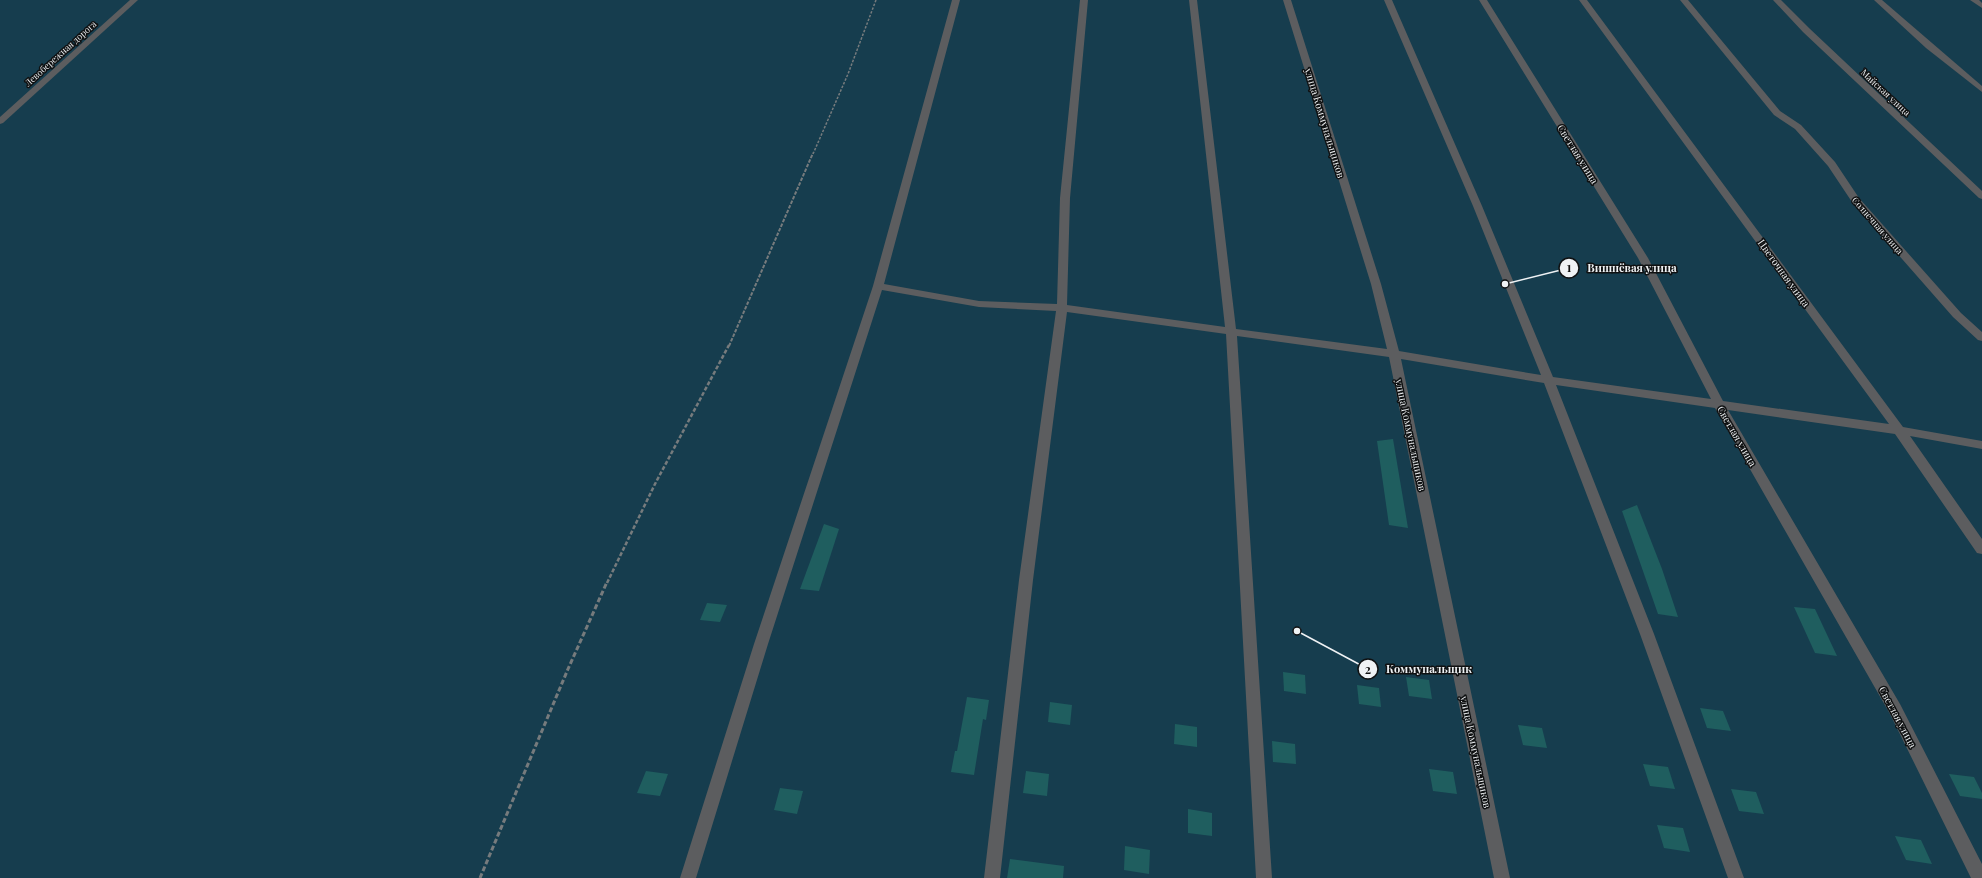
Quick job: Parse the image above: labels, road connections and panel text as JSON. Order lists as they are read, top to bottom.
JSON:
{
  "streets": {
    "street": [
      "Левобережная дорога",
      "Майская улица",
      "улица Коммунальщиков",
      "Светлая улица",
      "Солнечная улица",
      "Цветочная улица"
    ]
  },
  "places": ["Вишнёвая улица", "Коммунальщик"]
}
